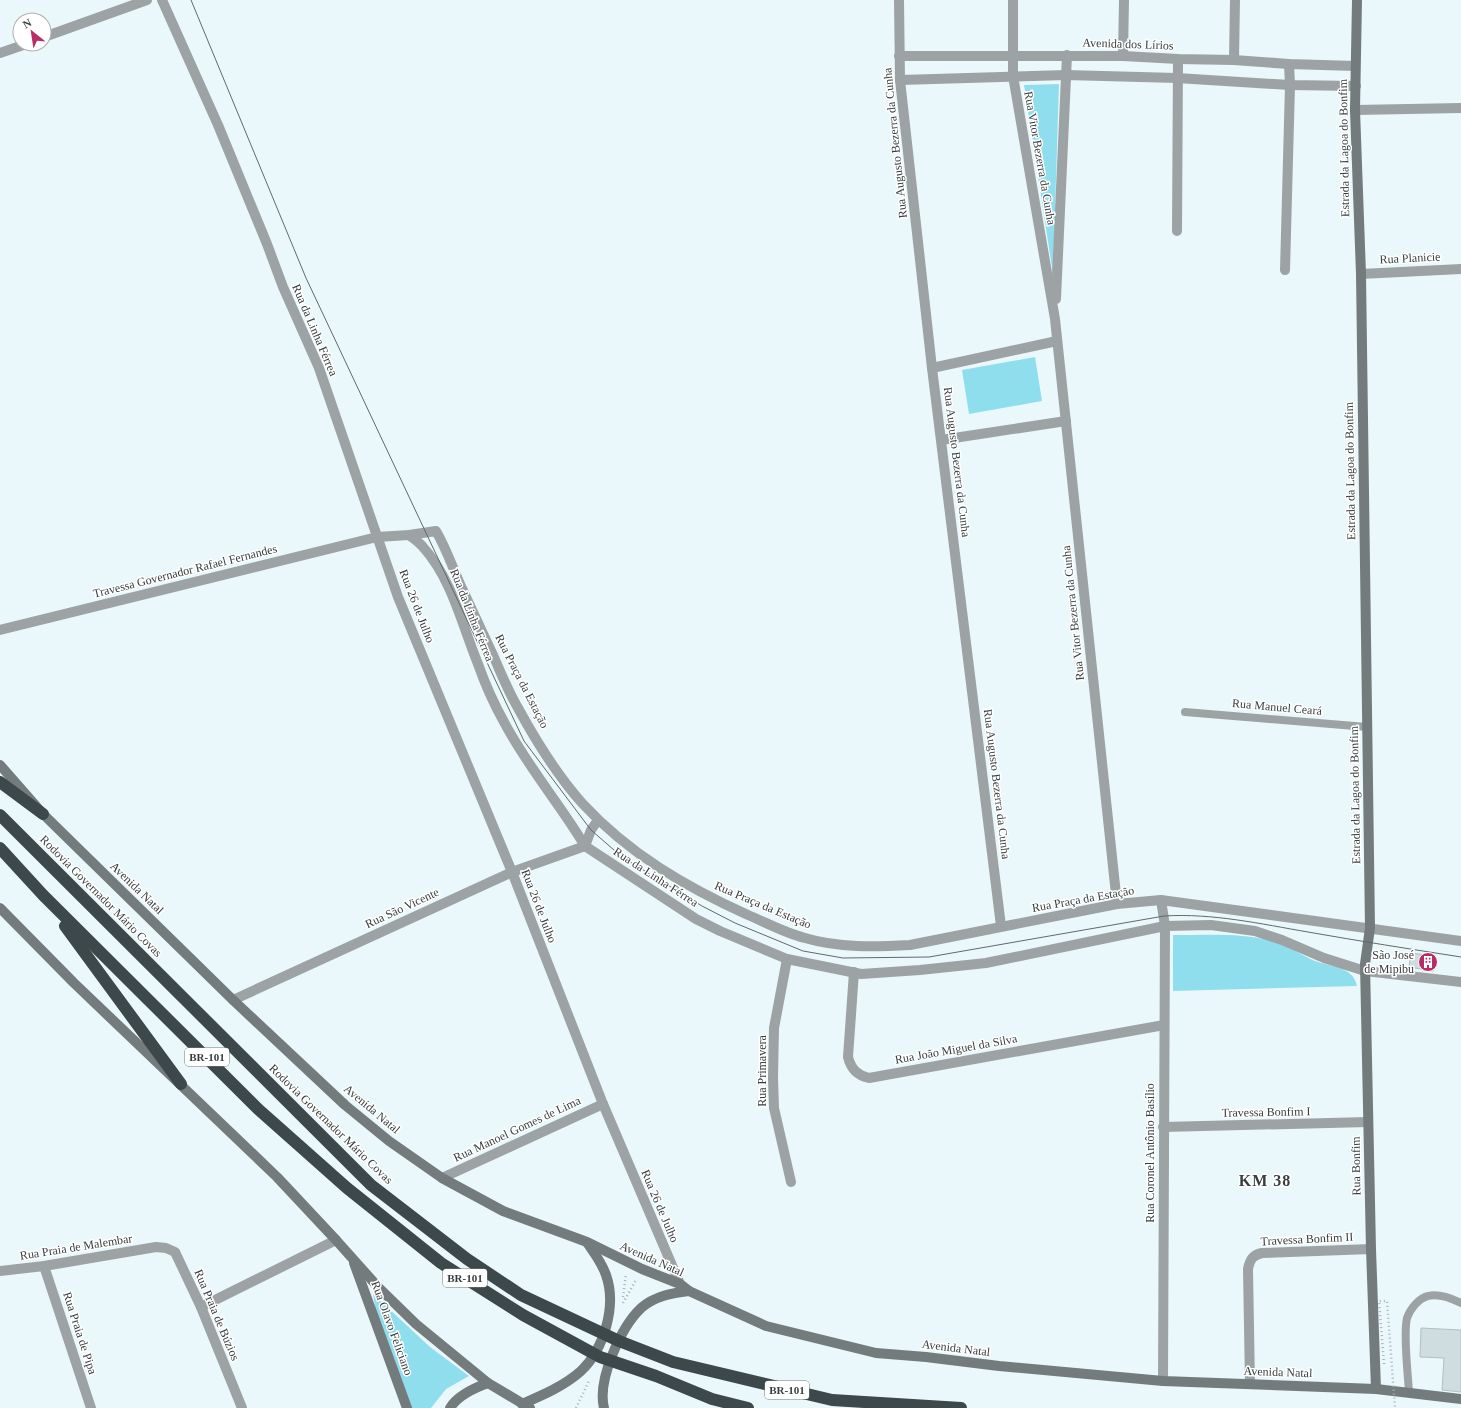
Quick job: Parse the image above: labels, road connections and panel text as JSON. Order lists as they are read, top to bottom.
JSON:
{
  "streets": {
    "highway": ["Rodovia Governador Mário Covas", "BR-101"],
    "main road": [
      "Estrada da Lagoa do Bonfim",
      "Avenida Natal",
      "Rua Bonfim",
      "Rua Olavo Feliciano"
    ],
    "street": [
      "Avenida dos Lírios",
      "Rua Augusto Bezerra da Cunha",
      "Rua Vitor Bezerra da Cunha",
      "Rua Planicie",
      "Rua da Linha Férrea",
      "Travessa Governador Rafael Fernandes",
      "Rua 26 de Julho",
      "Rua Praça da Estação",
      "Rua São Vicente",
      "Rua João Miguel da Silva",
      "Rua Primavera",
      "Travessa Bonfim I",
      "Rua Manoel Gomes de Lima",
      "Rua Coronel Antônio Basílio",
      "Travessa Bonfim II",
      "Rua Praia de Malembar",
      "Rua Praia de Búzios",
      "Rua Praia de Pipa"
    ],
    "lane": ["Rua Manuel Ceará"]
  },
  "crossings": [
    ["Avenida dos Lírios", "Rua Augusto Bezerra da Cunha"],
    ["Avenida dos Lírios", "Estrada da Lagoa do Bonfim"],
    ["Avenida dos Lírios", "Rua Vitor Bezerra da Cunha"],
    ["Rua Augusto Bezerra da Cunha", "Rua Praça da Estação"],
    ["Estrada da Lagoa do Bonfim", "Rua Planicie"],
    ["Estrada da Lagoa do Bonfim", "Rua Praça da Estação"],
    ["Estrada da Lagoa do Bonfim", "Rua Manuel Ceará"],
    ["Estrada da Lagoa do Bonfim", "Rua Bonfim"],
    ["Rua Vitor Bezerra da Cunha", "Rua Praça da Estação"],
    ["Rua da Linha Férrea", "Travessa Governador Rafael Fernandes"],
    ["Rua da Linha Férrea", "Rua 26 de Julho"],
    ["Rua da Linha Férrea", "Rua Praça da Estação"],
    ["Rua da Linha Férrea", "Rua São Vicente"],
    ["Rua da Linha Férrea", "Rua João Miguel da Silva"],
    ["Rua da Linha Férrea", "Rua Primavera"],
    ["Travessa Governador Rafael Fernandes", "Rua 26 de Julho"],
    ["Rua 26 de Julho", "Avenida Natal"],
    ["Rua 26 de Julho", "Rua São Vicente"],
    ["Rua 26 de Julho", "Rua Manoel Gomes de Lima"],
    ["Rua Praça da Estação", "Rua Coronel Antônio Basílio"],
    ["Avenida Natal", "Rua São Vicente"],
    ["Avenida Natal", "Rua Manoel Gomes de Lima"],
    ["Avenida Natal", "Rua Coronel Antônio Basílio"],
    ["Avenida Natal", "Rua Bonfim"],
    ["Avenida Natal", "Travessa Bonfim II"],
    ["Rua João Miguel da Silva", "Rua Coronel Antônio Basílio"],
    ["Travessa Bonfim I", "Rua Coronel Antônio Basílio"],
    ["Travessa Bonfim I", "Rua Bonfim"],
    ["Rua Bonfim", "Travessa Bonfim II"],
    ["Rua Praia de Malembar", "Rua Praia de Búzios"],
    ["Rua Praia de Malembar", "Rua Praia de Pipa"]
  ],
  "districts": ["KM 38"],
  "places": {
    "building": ["São José de Mipibu"]
  },
  "north": "top left"
}
